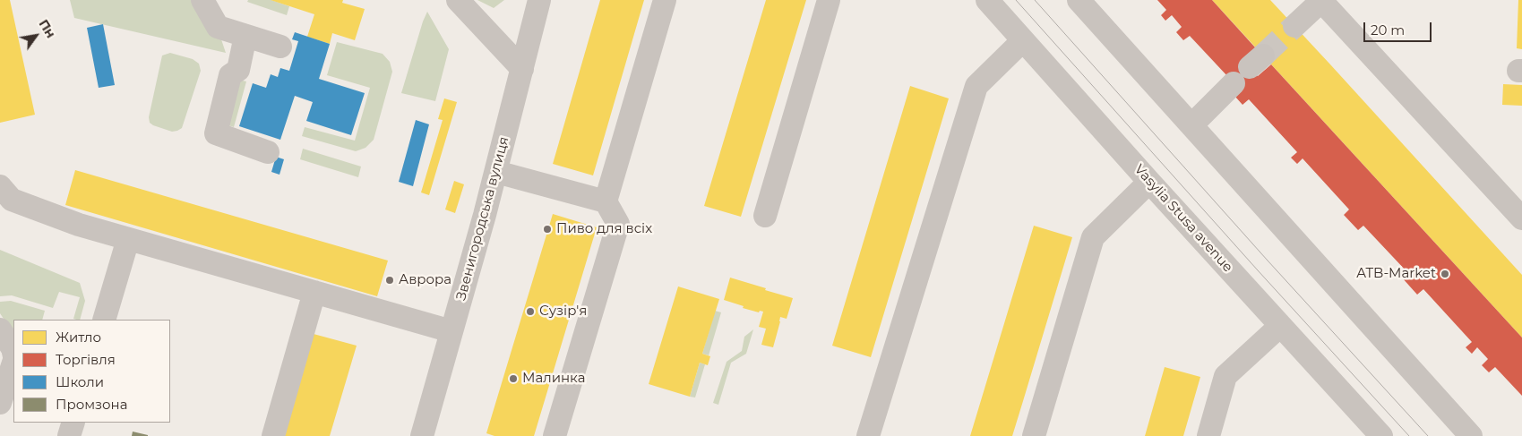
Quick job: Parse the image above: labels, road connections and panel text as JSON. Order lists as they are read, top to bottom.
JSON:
{
  "streets": {
    "street": ["Звенигородська вулиця", "Vasylia Stusa avenue"]
  },
  "places": [
    "Пиво для всіх",
    "ATB-Market",
    "Аврора",
    "Сузір'я",
    "Малинка"
  ],
  "legend": [
    "Житло",
    "Торгівля",
    "Школи",
    "Промзона"
  ],
  "scale_bar": "20 m",
  "north": "top right"
}
